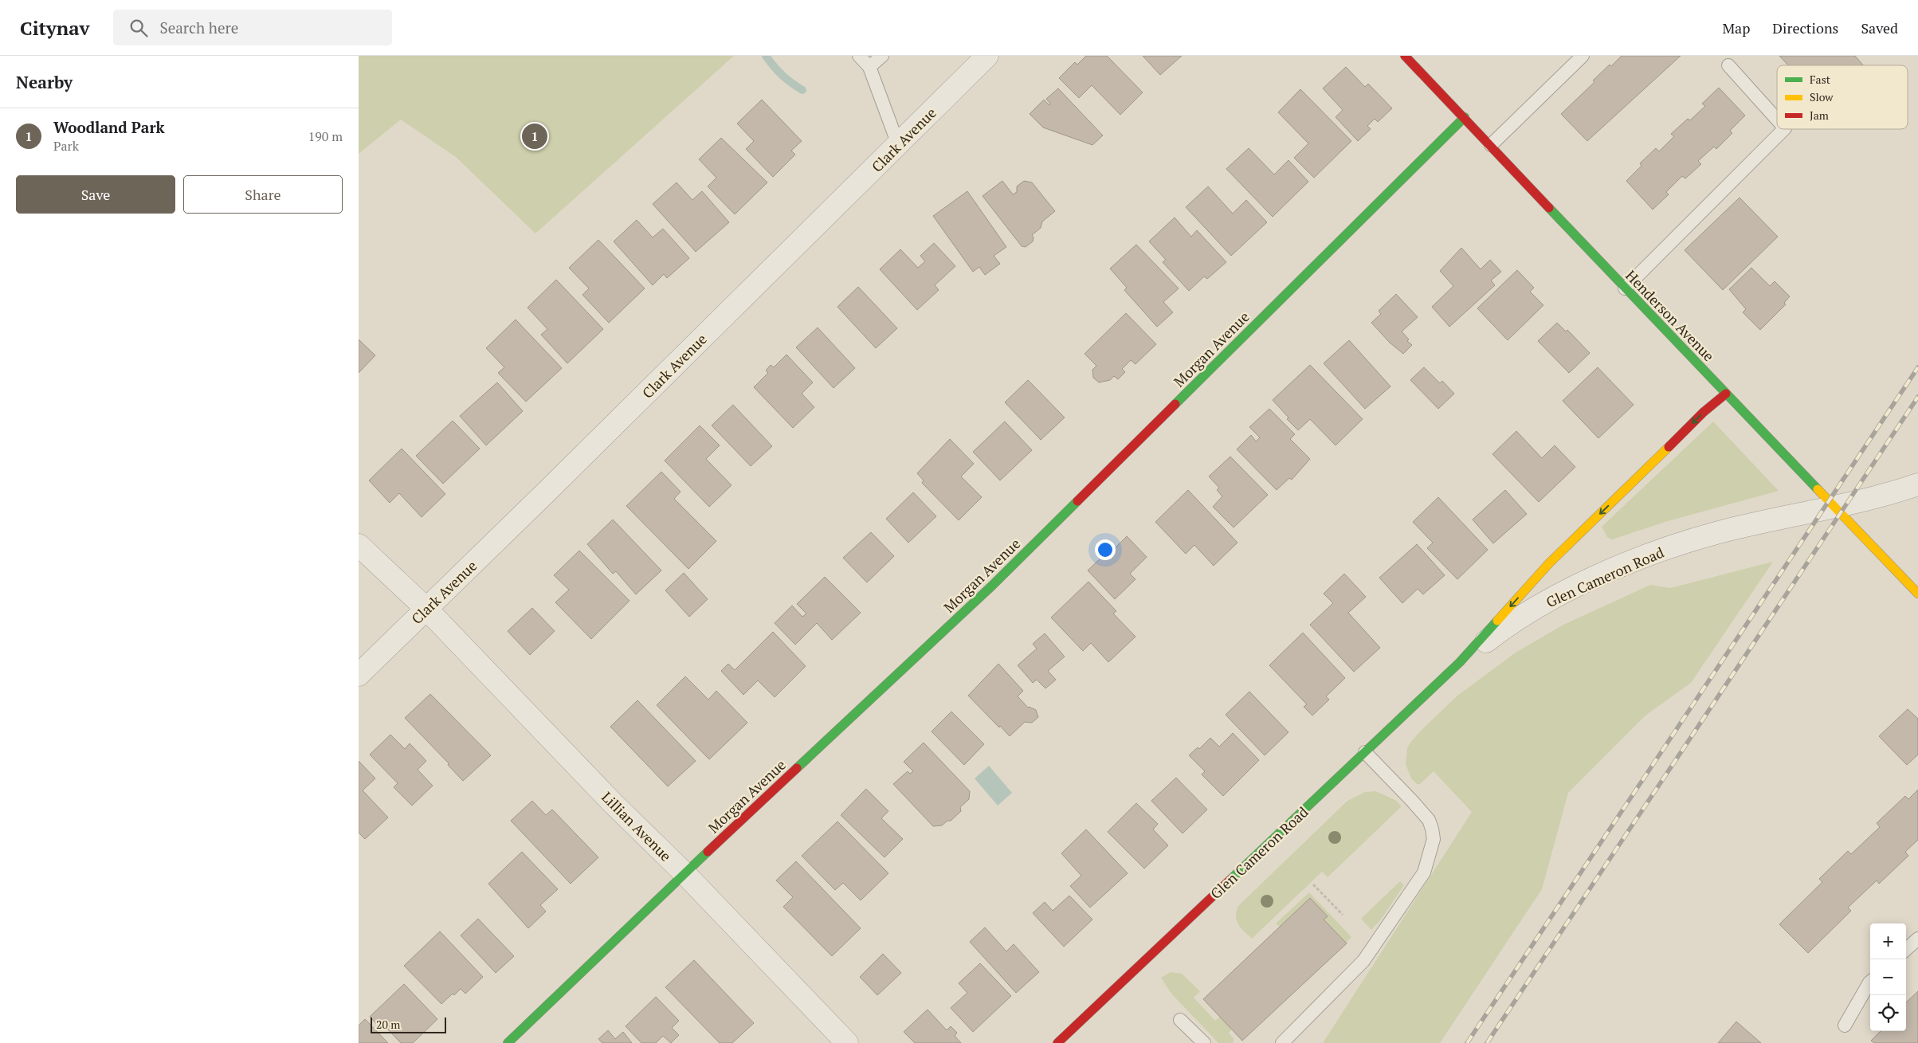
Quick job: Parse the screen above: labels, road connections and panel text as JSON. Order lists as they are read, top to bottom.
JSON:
{
  "streets": {
    "street": [
      "Clark Avenue",
      "Henderson Avenue",
      "Morgan Avenue",
      "Glen Cameron Road",
      "Lillian Avenue"
    ]
  },
  "crossings": [
    ["Clark Avenue", "Lillian Avenue"],
    ["Henderson Avenue", "Morgan Avenue"],
    ["Henderson Avenue", "Glen Cameron Road"],
    ["Morgan Avenue", "Lillian Avenue"]
  ],
  "legend": ["Fast", "Slow", "Jam"],
  "scale_bar": "20 m",
  "page": {
    "header": "Citynav",
    "search": "Search here",
    "nav": ["Map", "Directions", "Saved"],
    "heading": "Nearby",
    "list": [
      {
        "mark": "1",
        "name": "Woodland Park",
        "note": "Park",
        "value": "190 m"
      }
    ],
    "pins": "1",
    "buttons": ["Save", "Share"],
    "map_buttons": ["+", "−"],
    "scale": "20 m"
  }
}
